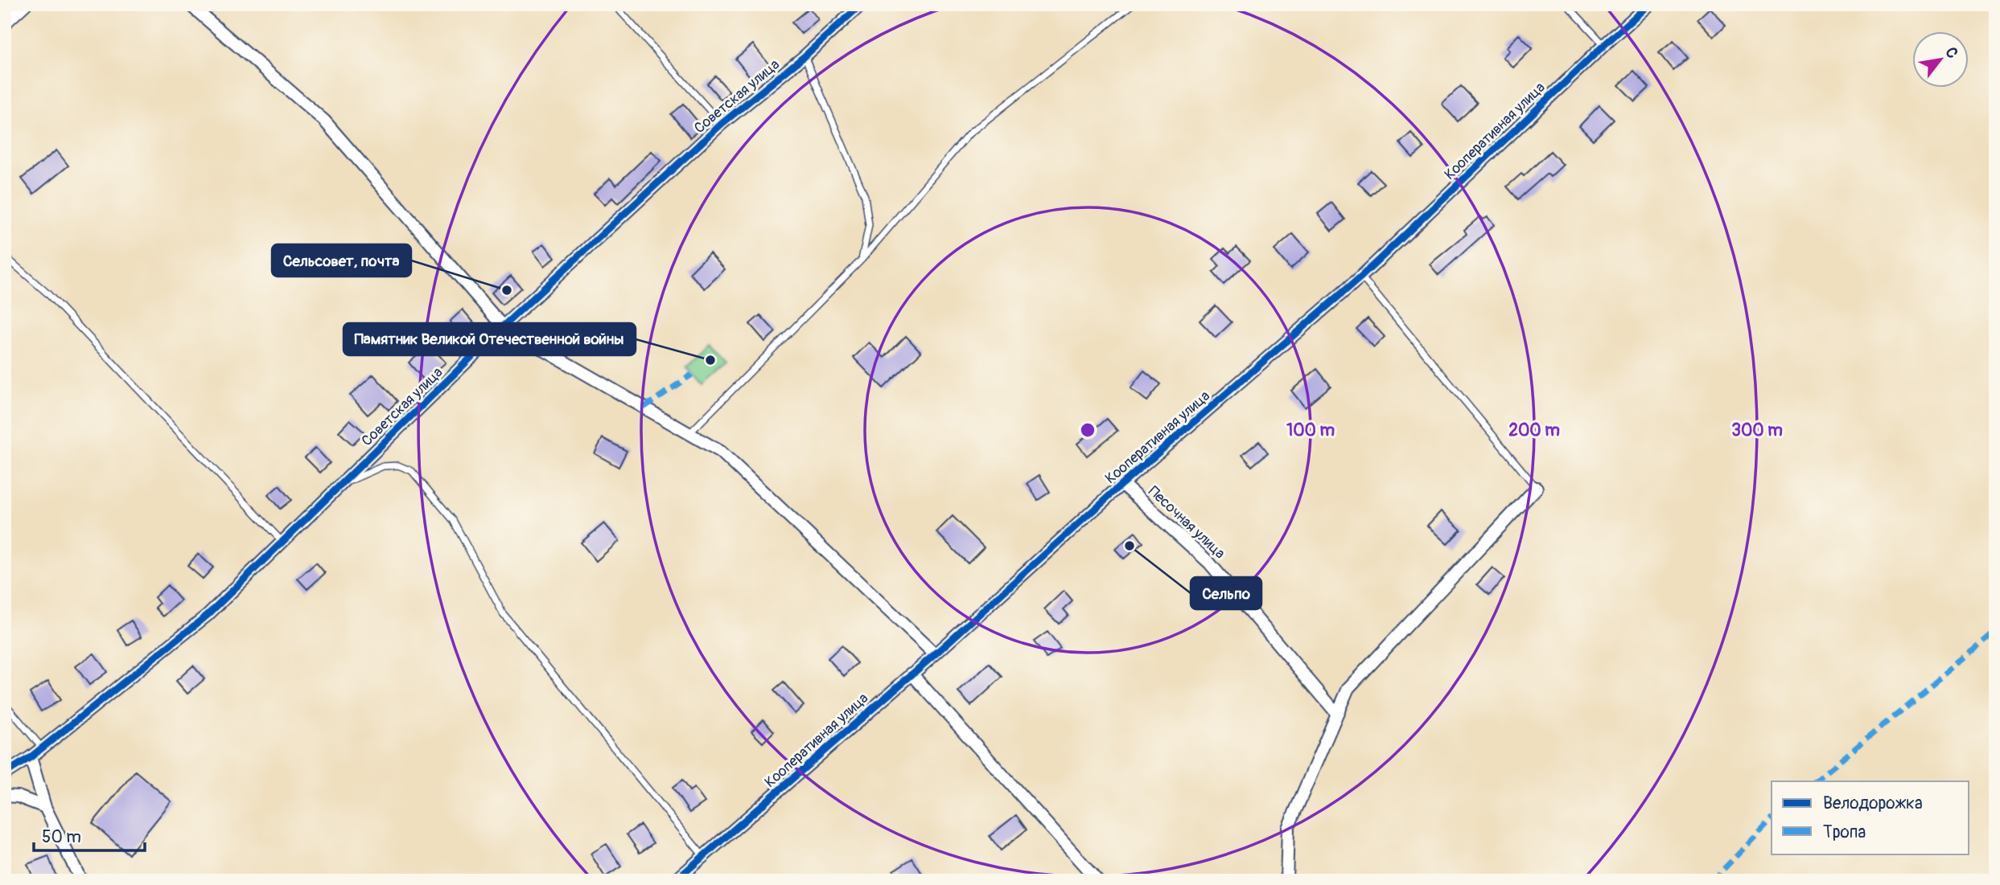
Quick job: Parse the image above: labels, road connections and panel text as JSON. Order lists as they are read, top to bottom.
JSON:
{
  "streets": {
    "street": ["Советская улица", "Кооперативная улица", "Песочная улица"]
  },
  "crossings": [
    ["Кооперативная улица", "Песочная улица"]
  ],
  "places": ["Сельсовет, почта", "Памятник Великой Отечественной войны", "Сельпо"],
  "legend": ["Велодорожка", "Тропа"],
  "scale_bar": "50 m",
  "north": "top right",
  "rings": ["100 m", "200 m", "300 m"]
}
